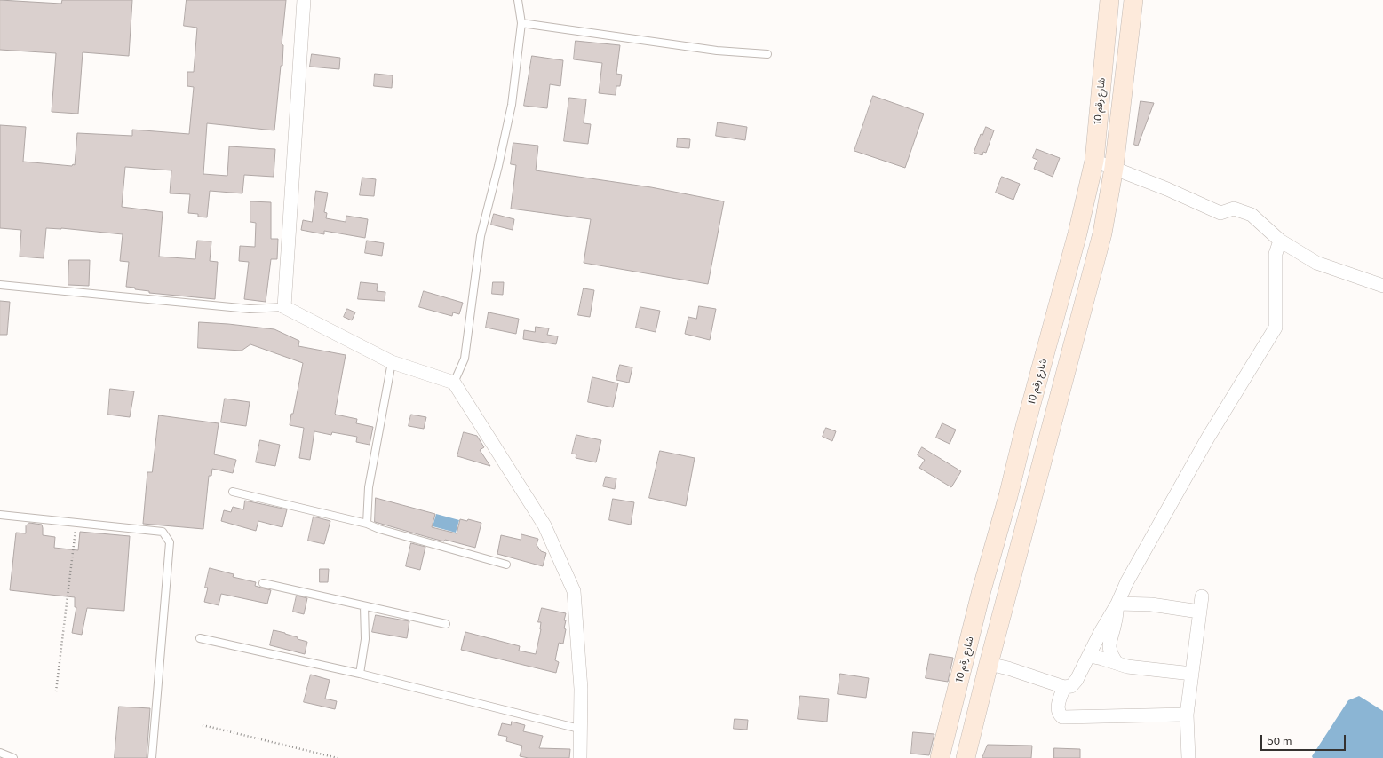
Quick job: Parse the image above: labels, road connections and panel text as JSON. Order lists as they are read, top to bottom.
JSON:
{
  "streets": {
    "main road": ["شارع رقم 10"]
  },
  "scale_bar": "50 m"
}
